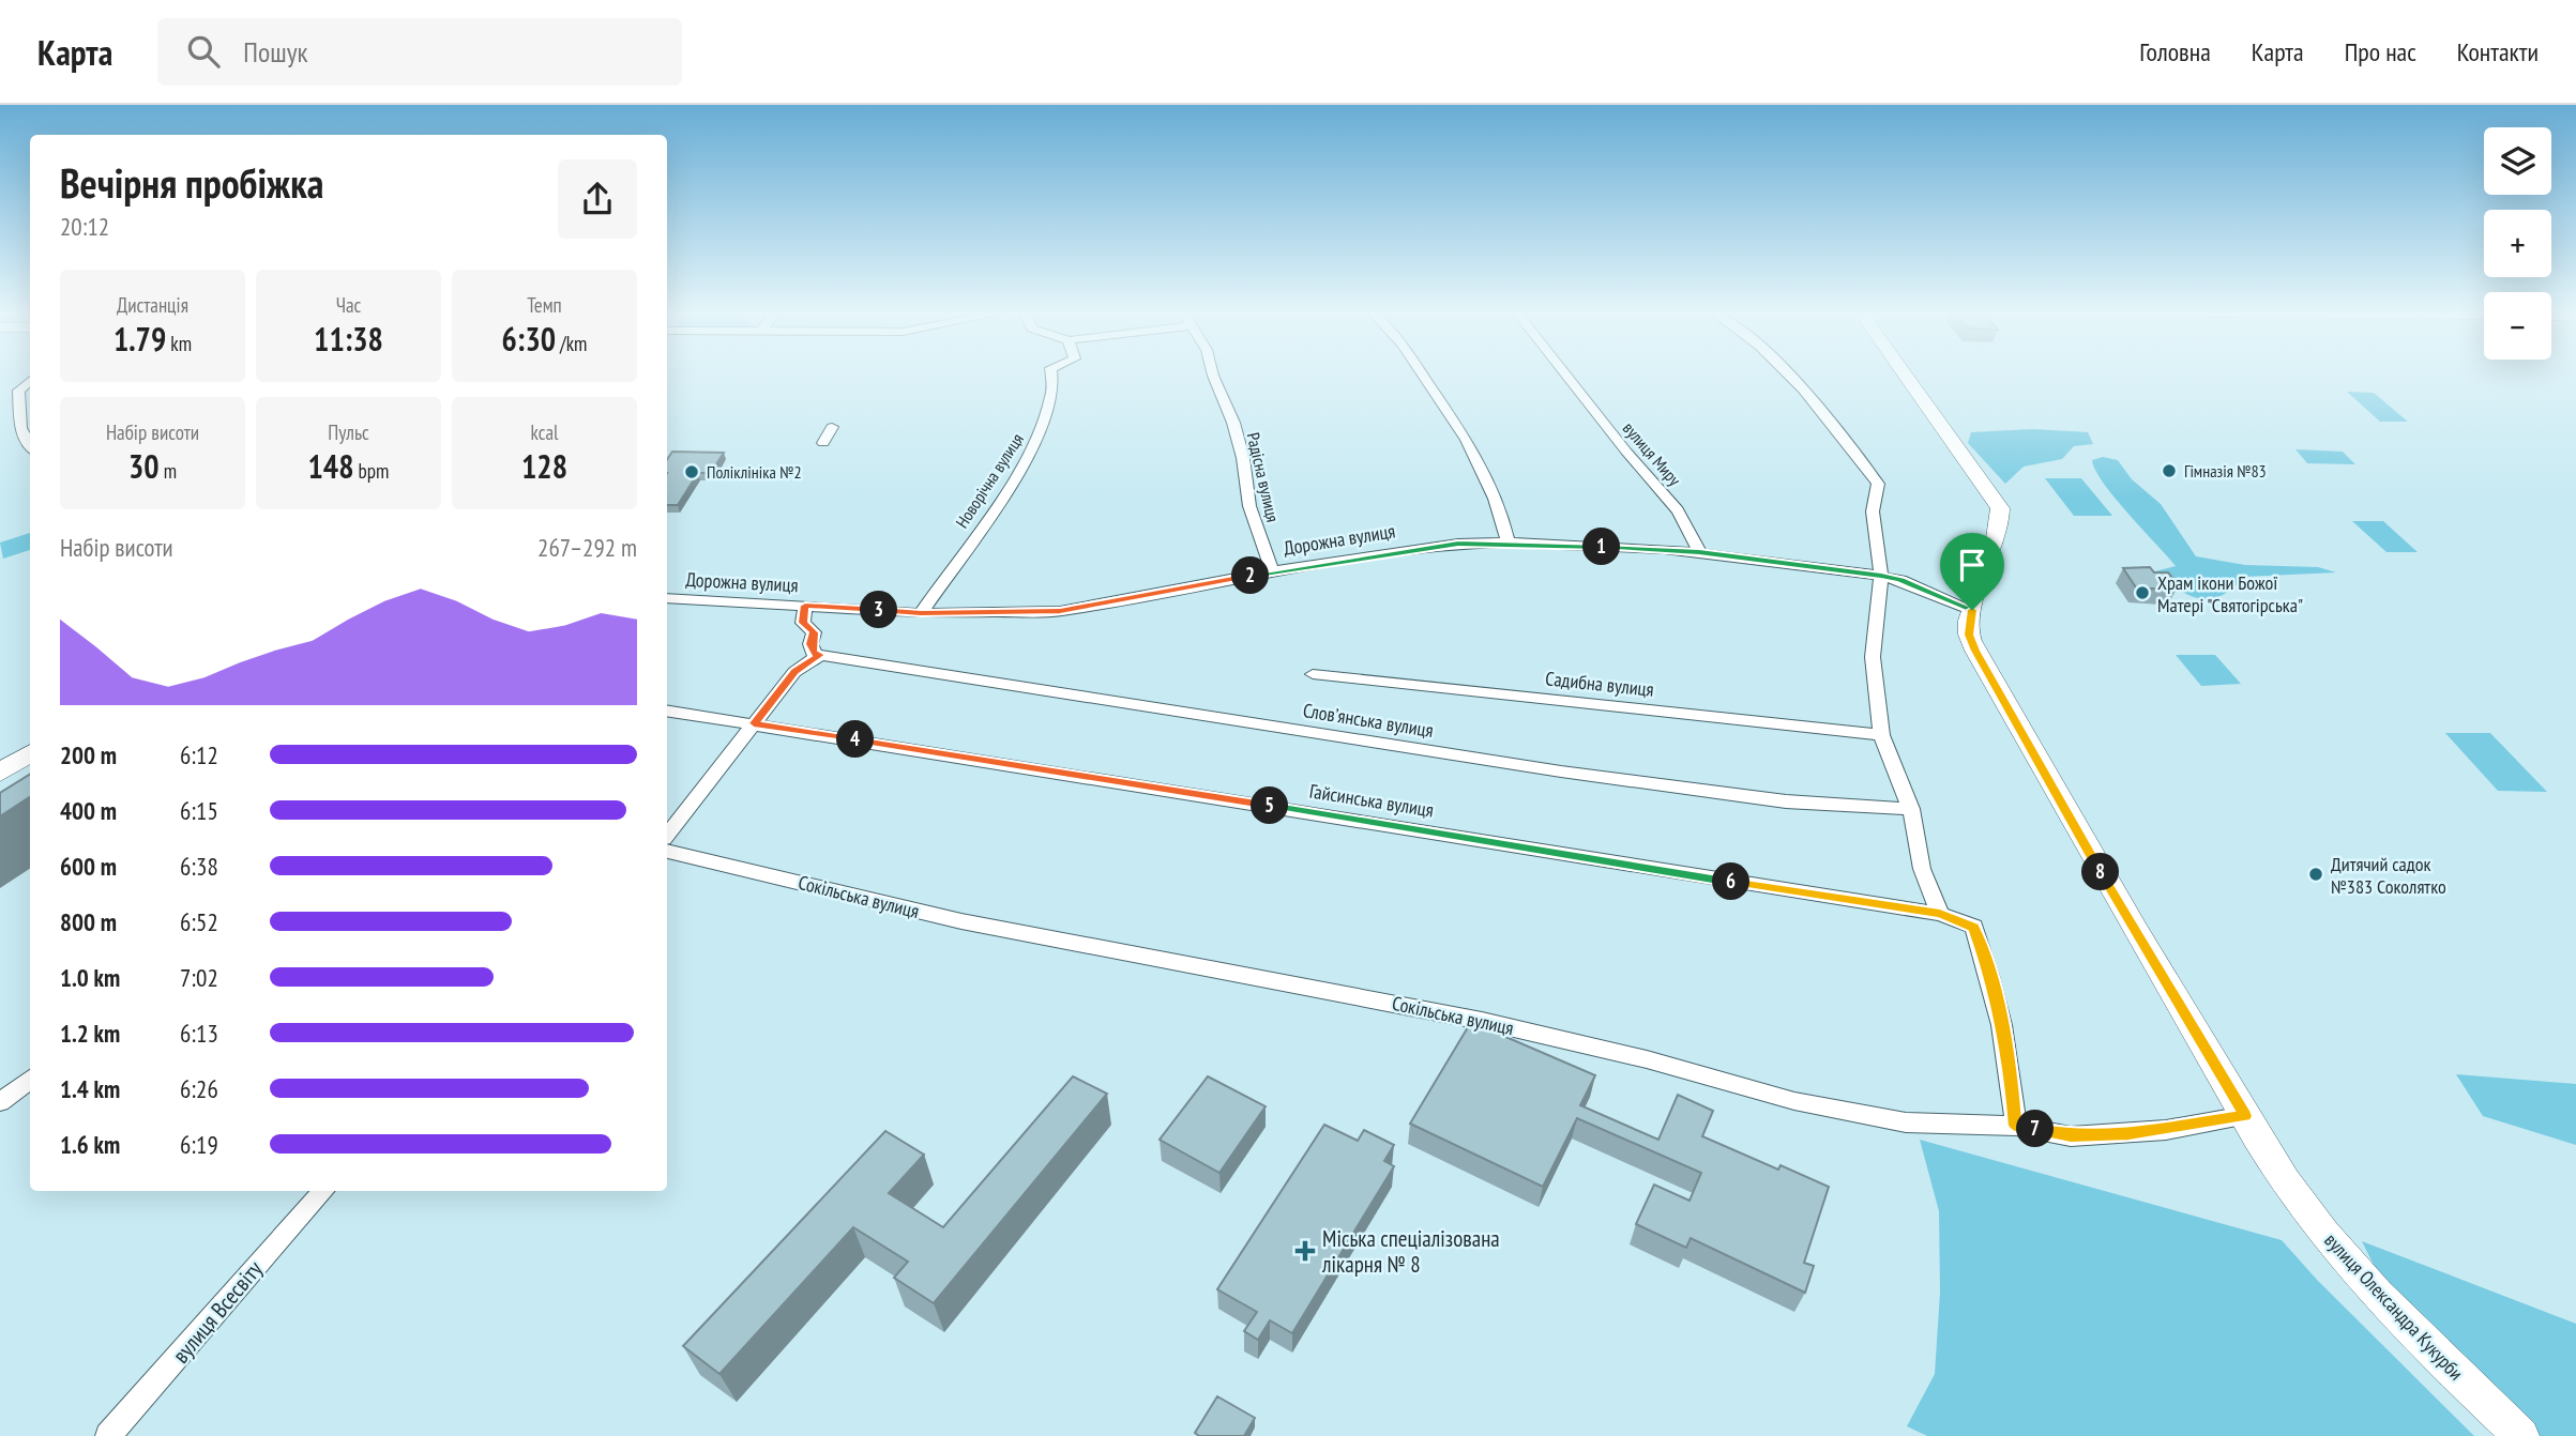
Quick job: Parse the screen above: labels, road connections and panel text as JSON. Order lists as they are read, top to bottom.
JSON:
{
  "streets": {
    "street": [
      "вулиця Миру",
      "Радісна вулиця",
      "Новорічна вулиця",
      "Дорожна вулиця",
      "Садибна вулиця",
      "Словʼянська вулиця",
      "Гайсинська вулиця",
      "Сокільська вулиця",
      "вулиця Олександра Кукурби",
      "вулиця Всесвіту"
    ]
  },
  "crossings": [
    ["вулиця Миру", "Дорожна вулиця"],
    ["Радісна вулиця", "Дорожна вулиця"],
    ["Новорічна вулиця", "Дорожна вулиця"],
    ["Дорожна вулиця", "вулиця Олександра Кукурби"],
    ["Гайсинська вулиця", "Сокільська вулиця"],
    ["Сокільська вулиця", "вулиця Олександра Кукурби"]
  ],
  "places": {
    "other": [
      "Гімназія №83",
      "Поліклініка №2",
      "Храм ікони Божої Матері \"Святогірська\"",
      "Дитячий садок №383 Соколятко"
    ],
    "health": ["Міська спеціалізована лікарня № 8"]
  },
  "page": {
    "header": "Карта",
    "search": "Пошук",
    "nav": [
      "Головна",
      "Карта",
      "Про нас",
      "Контакти"
    ],
    "map_buttons": ["+", "−"],
    "heading": ["Вечірня пробіжка", "20:12"],
    "stats": [
      ["Дистанція", "1.79 km"],
      ["Час", "11:38"],
      ["Темп", "6:30 /km"],
      ["Набір висоти", "30 m"],
      ["Пульс", "148 bpm"],
      ["kcal", "128"]
    ],
    "chart": ["Набір висоти", "267–292 m"],
    "pins": [
      "1",
      "2",
      "3",
      "4",
      "5",
      "8",
      "6",
      "7"
    ],
    "list": [
      {
        "name": "200 m",
        "note": "6:12"
      },
      {
        "name": "400 m",
        "note": "6:15"
      },
      {
        "name": "600 m",
        "note": "6:38"
      },
      {
        "name": "800 m",
        "note": "6:52"
      },
      {
        "name": "1.0 km",
        "note": "7:02"
      },
      {
        "name": "1.2 km",
        "note": "6:13"
      },
      {
        "name": "1.4 km",
        "note": "6:26"
      },
      {
        "name": "1.6 km",
        "note": "6:19"
      }
    ]
  }
}
